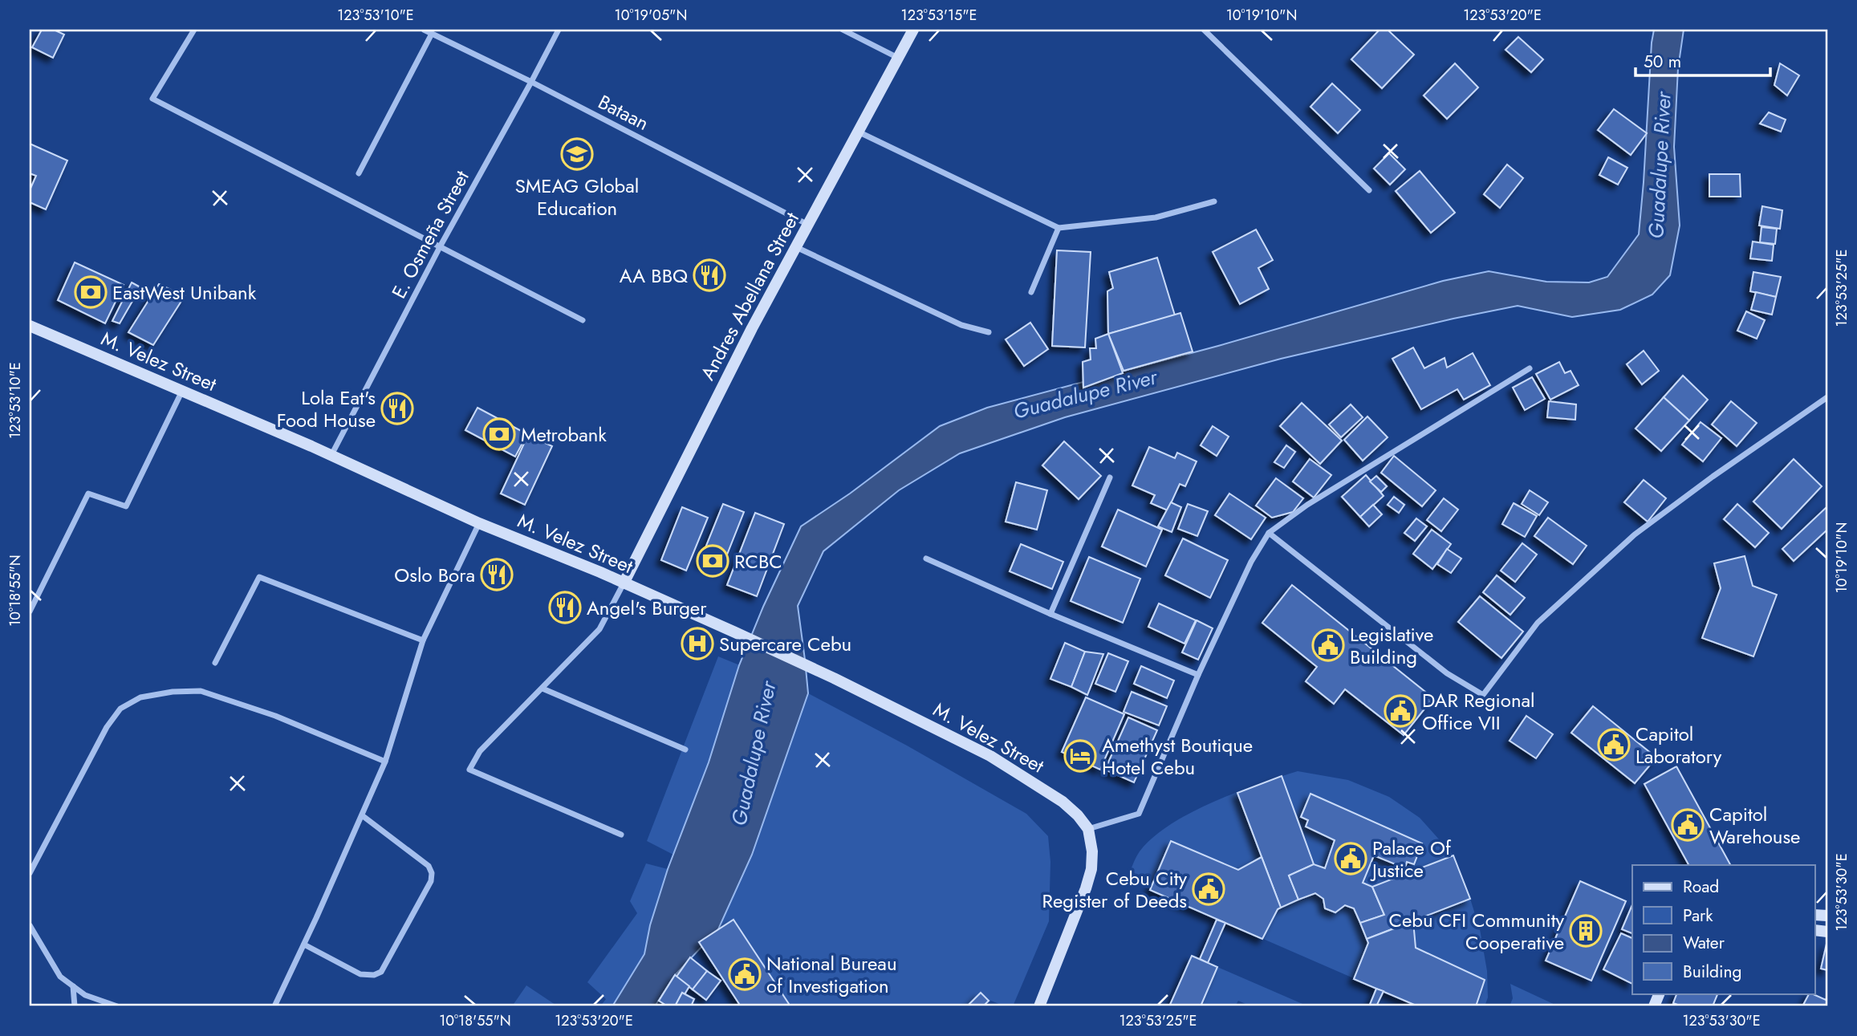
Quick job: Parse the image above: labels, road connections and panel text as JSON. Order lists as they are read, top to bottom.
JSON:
{
  "streets": {
    "main road": ["Andres Abellana Street", "M. Velez Street"],
    "street": ["Bataan", "E. Osmeña Street"]
  },
  "crossings": [
    ["Bataan", "E. Osmeña Street"],
    ["Bataan", "Andres Abellana Street"],
    ["E. Osmeña Street", "M. Velez Street"],
    ["Andres Abellana Street", "M. Velez Street"]
  ],
  "water": ["Guadalupe River"],
  "places": {
    "school or university": ["SMEAG Global Education"],
    "restaurant": [
      "AA BBQ",
      "Lola Eat's Food House",
      "Oslo Bora",
      "Angel's Burger"
    ],
    "bank": ["EastWest Unibank", "Metrobank", "RCBC"],
    "hospital": ["Supercare Cebu"],
    "public building": [
      "Legislative Building",
      "DAR Regional Office VII",
      "Capitol Laboratory",
      "Capitol Warehouse",
      "Palace Of Justice",
      "Cebu City Register of Deeds",
      "National Bureau of Investigation"
    ],
    "hotel": ["Amethyst Boutique Hotel Cebu"],
    "building": ["Cebu CFI Community Cooperative"]
  },
  "legend": [
    "Road",
    "Park",
    "Water",
    "Building"
  ],
  "scale_bar": "50 m",
  "coordinates": [
    "123°53'10\"E",
    "10°19'05\"N",
    "123°53'15\"E",
    "10°19'10\"N",
    "123°53'20\"E",
    "123°53'25\"E",
    "10°18'55\"N",
    "123°53'30\"E"
  ]
}
